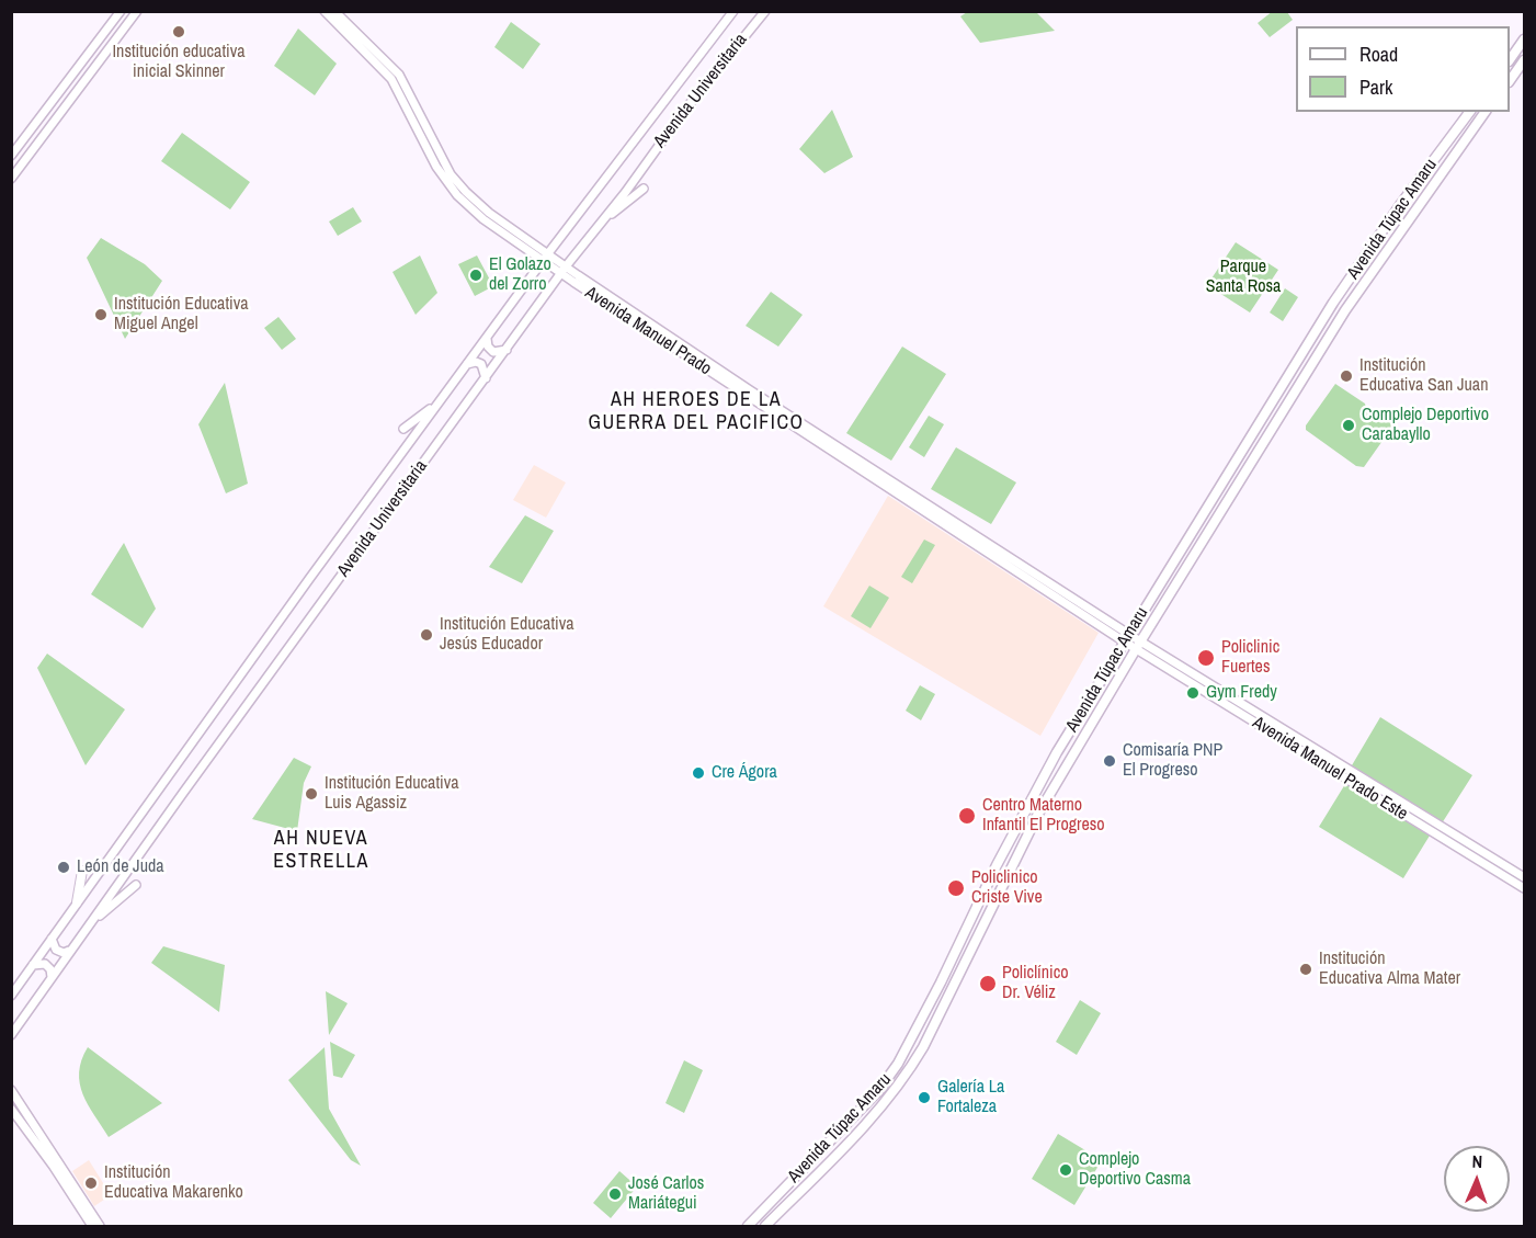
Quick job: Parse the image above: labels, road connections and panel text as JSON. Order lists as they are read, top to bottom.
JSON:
{
  "streets": {
    "highway": ["Avenida Túpac Amaru"],
    "street": ["Avenida Universitaria", "Avenida Manuel Prado", "Avenida Manuel Prado Este"]
  },
  "crossings": [
    ["Avenida Universitaria", "Avenida Manuel Prado"],
    ["Avenida Túpac Amaru", "Avenida Manuel Prado"],
    ["Avenida Túpac Amaru", "Avenida Manuel Prado Este"],
    ["Avenida Manuel Prado", "Avenida Manuel Prado Este"]
  ],
  "districts": ["AH HEROES DE LA GUERRA DEL PACIFICO", "AH NUEVA ESTRELLA"],
  "parks": ["Parque Santa Rosa"],
  "places": [
    "Institución educativa inicial Skinner",
    "El Golazo del Zorro",
    "Institución Educativa Miguel Angel",
    "Institución Educativa San Juan",
    "Complejo Deportivo Carabayllo",
    "Institución Educativa Jesús Educador",
    "Policlinic Fuertes",
    "Gym Fredy",
    "Comisaría PNP El Progreso",
    "Cre Ágora",
    "Institución Educativa Luis Agassiz",
    "Centro Materno Infantil El Progreso",
    "León de Juda",
    "Policlinico Criste Vive",
    "Institución Educativa Alma Mater",
    "Policlínico Dr. Véliz",
    "Galería La Fortaleza",
    "Complejo Deportivo Casma",
    "Institución Educativa Makarenko",
    "José Carlos Mariátegui"
  ],
  "legend": ["Road", "Park"],
  "north": "top"
}
